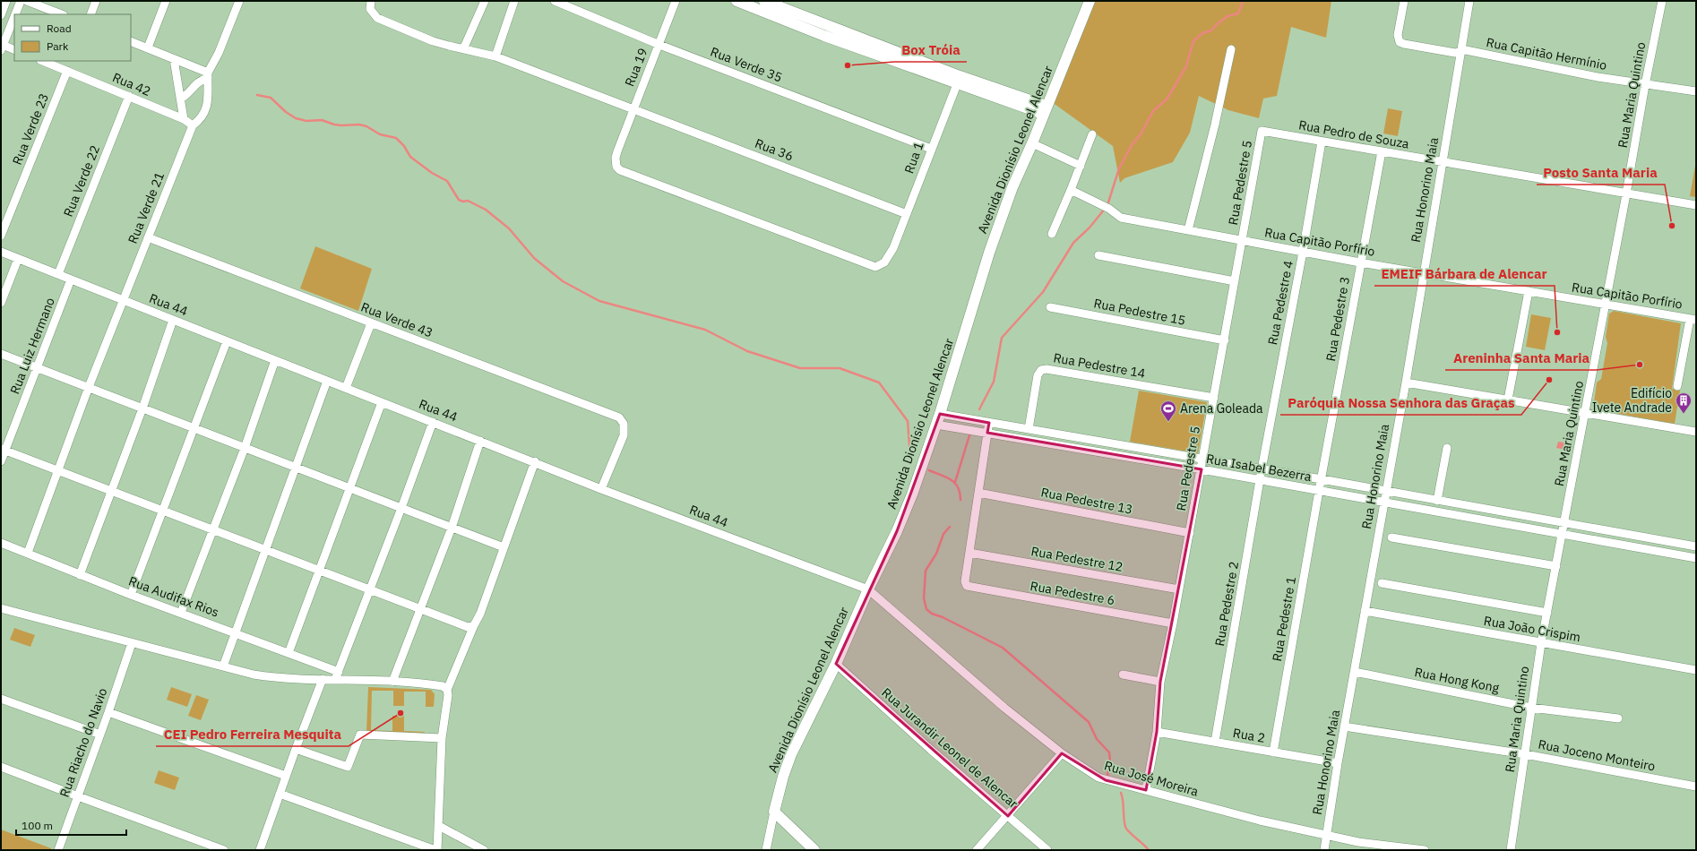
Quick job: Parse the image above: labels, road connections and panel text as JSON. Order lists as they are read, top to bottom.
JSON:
{
  "streets": {
    "street": [
      "Rua Capitão Hermínio",
      "Rua Verde 35",
      "Rua 19",
      "Rua 42",
      "Rua Maria Quintino",
      "Rua Verde 23",
      "Rua Pedro de Souza",
      "Rua 36",
      "Avenida Dionísio Leonel Alencar",
      "Rua 1",
      "Rua Verde 22",
      "Rua Pedestre 5",
      "Rua Honorino Maia",
      "Rua Verde 21",
      "Rua Capitão Porfírio",
      "Rua Pedestre 4",
      "Rua 44",
      "Rua Pedestre 15",
      "Rua Pedestre 3",
      "Rua Verde 43",
      "Rua Luiz Hermano",
      "Rua Pedestre 14",
      "Rua Isabel Bezerra",
      "Rua Pedestre 13",
      "Rua Pedestre 12",
      "Rua Pedestre 6",
      "Rua Audifax Rios",
      "Rua Pedestre 2",
      "Rua Pedestre 1",
      "Rua João Crispim",
      "Rua Hong Kong",
      "Rua 2",
      "Rua Riacho do Navio",
      "Rua Jurandir Leonel de Alencar",
      "Rua Joceno Monteiro",
      "Rua José Moreira"
    ]
  },
  "crossings": [
    ["Rua Capitão Hermínio", "Rua Maria Quintino"],
    ["Rua Capitão Hermínio", "Rua Honorino Maia"],
    ["Rua Verde 35", "Rua 19"],
    ["Rua Verde 35", "Rua 1"],
    ["Rua 19", "Rua 36"],
    ["Rua 19", "Rua 1"],
    ["Rua 42", "Rua Verde 23"],
    ["Rua 42", "Rua Verde 22"],
    ["Rua 42", "Rua Verde 21"],
    ["Rua Maria Quintino", "Rua Pedro de Souza"],
    ["Rua Maria Quintino", "Rua Capitão Porfírio"],
    ["Rua Maria Quintino", "Rua Isabel Bezerra"],
    ["Rua Maria Quintino", "Rua João Crispim"],
    ["Rua Maria Quintino", "Rua Hong Kong"],
    ["Rua Maria Quintino", "Rua Joceno Monteiro"],
    ["Rua Pedro de Souza", "Rua Pedestre 5"],
    ["Rua Pedro de Souza", "Rua Honorino Maia"],
    ["Rua Pedro de Souza", "Rua Pedestre 4"],
    ["Rua Pedro de Souza", "Rua Pedestre 3"],
    ["Rua 36", "Rua 1"],
    ["Avenida Dionísio Leonel Alencar", "Rua 44"],
    ["Avenida Dionísio Leonel Alencar", "Rua Isabel Bezerra"],
    ["Avenida Dionísio Leonel Alencar", "Rua Jurandir Leonel de Alencar"],
    ["Avenida Dionísio Leonel Alencar", "Rua José Moreira"],
    ["Rua Verde 22", "Rua 44"],
    ["Rua Pedestre 5", "Rua Capitão Porfírio"],
    ["Rua Pedestre 5", "Rua Pedestre 15"],
    ["Rua Pedestre 5", "Rua Pedestre 14"],
    ["Rua Pedestre 5", "Rua Isabel Bezerra"],
    ["Rua Pedestre 5", "Rua Pedestre 13"],
    ["Rua Pedestre 5", "Rua Pedestre 12"],
    ["Rua Pedestre 5", "Rua Pedestre 6"],
    ["Rua Pedestre 5", "Rua 2"],
    ["Rua Pedestre 5", "Rua José Moreira"],
    ["Rua Honorino Maia", "Rua Capitão Porfírio"],
    ["Rua Honorino Maia", "Rua Isabel Bezerra"],
    ["Rua Honorino Maia", "Rua João Crispim"],
    ["Rua Honorino Maia", "Rua Hong Kong"],
    ["Rua Honorino Maia", "Rua 2"],
    ["Rua Honorino Maia", "Rua Joceno Monteiro"],
    ["Rua Honorino Maia", "Rua José Moreira"],
    ["Rua Verde 21", "Rua 44"],
    ["Rua Verde 21", "Rua Verde 43"],
    ["Rua Verde 21", "Rua Audifax Rios"],
    ["Rua Capitão Porfírio", "Rua Pedestre 4"],
    ["Rua Capitão Porfírio", "Rua Pedestre 3"],
    ["Rua Pedestre 4", "Rua Isabel Bezerra"],
    ["Rua Pedestre 4", "Rua Pedestre 2"],
    ["Rua 44", "Rua Verde 43"],
    ["Rua 44", "Rua Luiz Hermano"],
    ["Rua 44", "Rua José Moreira"],
    ["Rua Pedestre 3", "Rua Isabel Bezerra"],
    ["Rua Pedestre 3", "Rua Pedestre 1"],
    ["Rua Pedestre 14", "Rua Isabel Bezerra"],
    ["Rua Isabel Bezerra", "Rua Pedestre 2"],
    ["Rua Isabel Bezerra", "Rua Pedestre 1"],
    ["Rua Pedestre 12", "Rua Pedestre 6"],
    ["Rua Pedestre 2", "Rua 2"],
    ["Rua Pedestre 1", "Rua 2"]
  ],
  "places": {
    "other": [
      "Box Tróia",
      "Posto Santa Maria",
      "EMEIF Bárbara de Alencar",
      "Areninha Santa Maria",
      "Paróquia Nossa Senhora das Graças",
      "CEI Pedro Ferreira Mesquita"
    ],
    "building": ["Edifício Ivete Andrade"],
    "sports": ["Arena Goleada"]
  },
  "legend": ["Road", "Park"],
  "scale_bar": "100 m"
}
